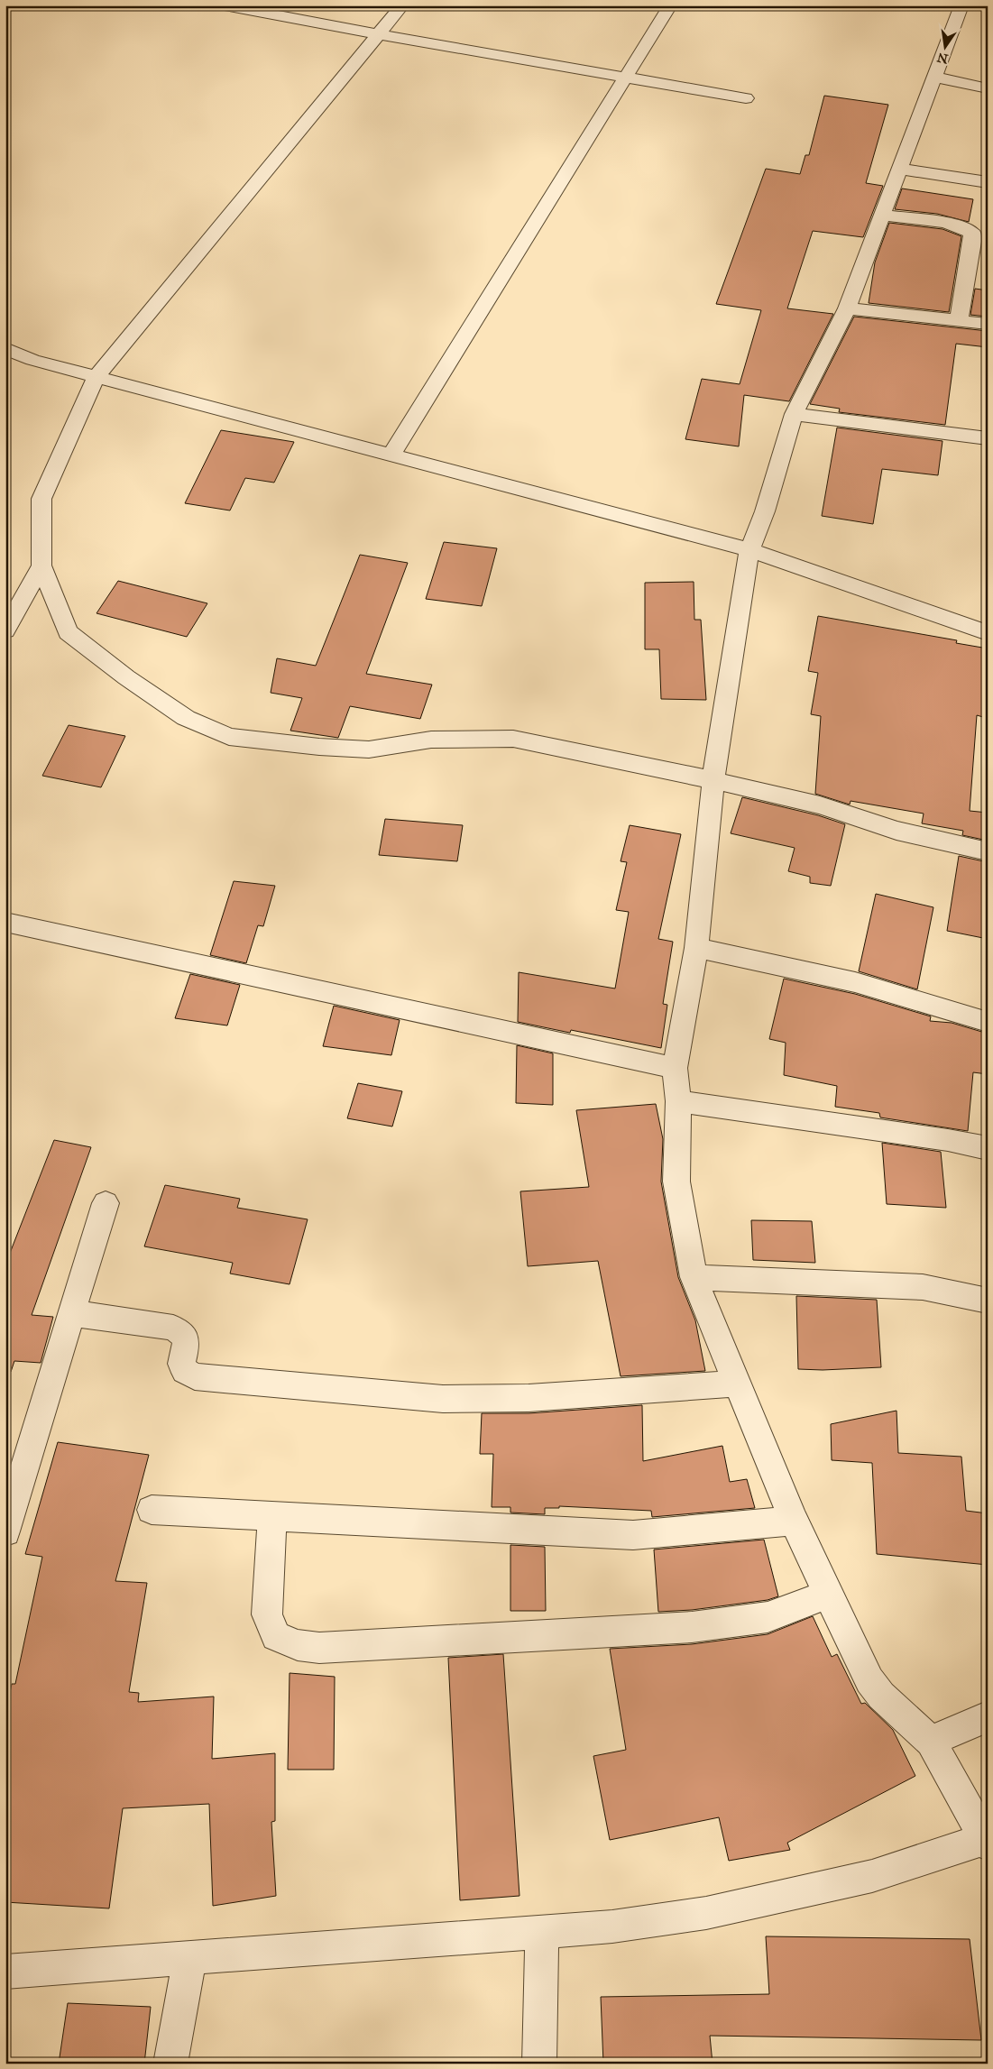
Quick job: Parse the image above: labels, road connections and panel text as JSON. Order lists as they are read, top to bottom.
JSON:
{
  "north": "bottom"
}
